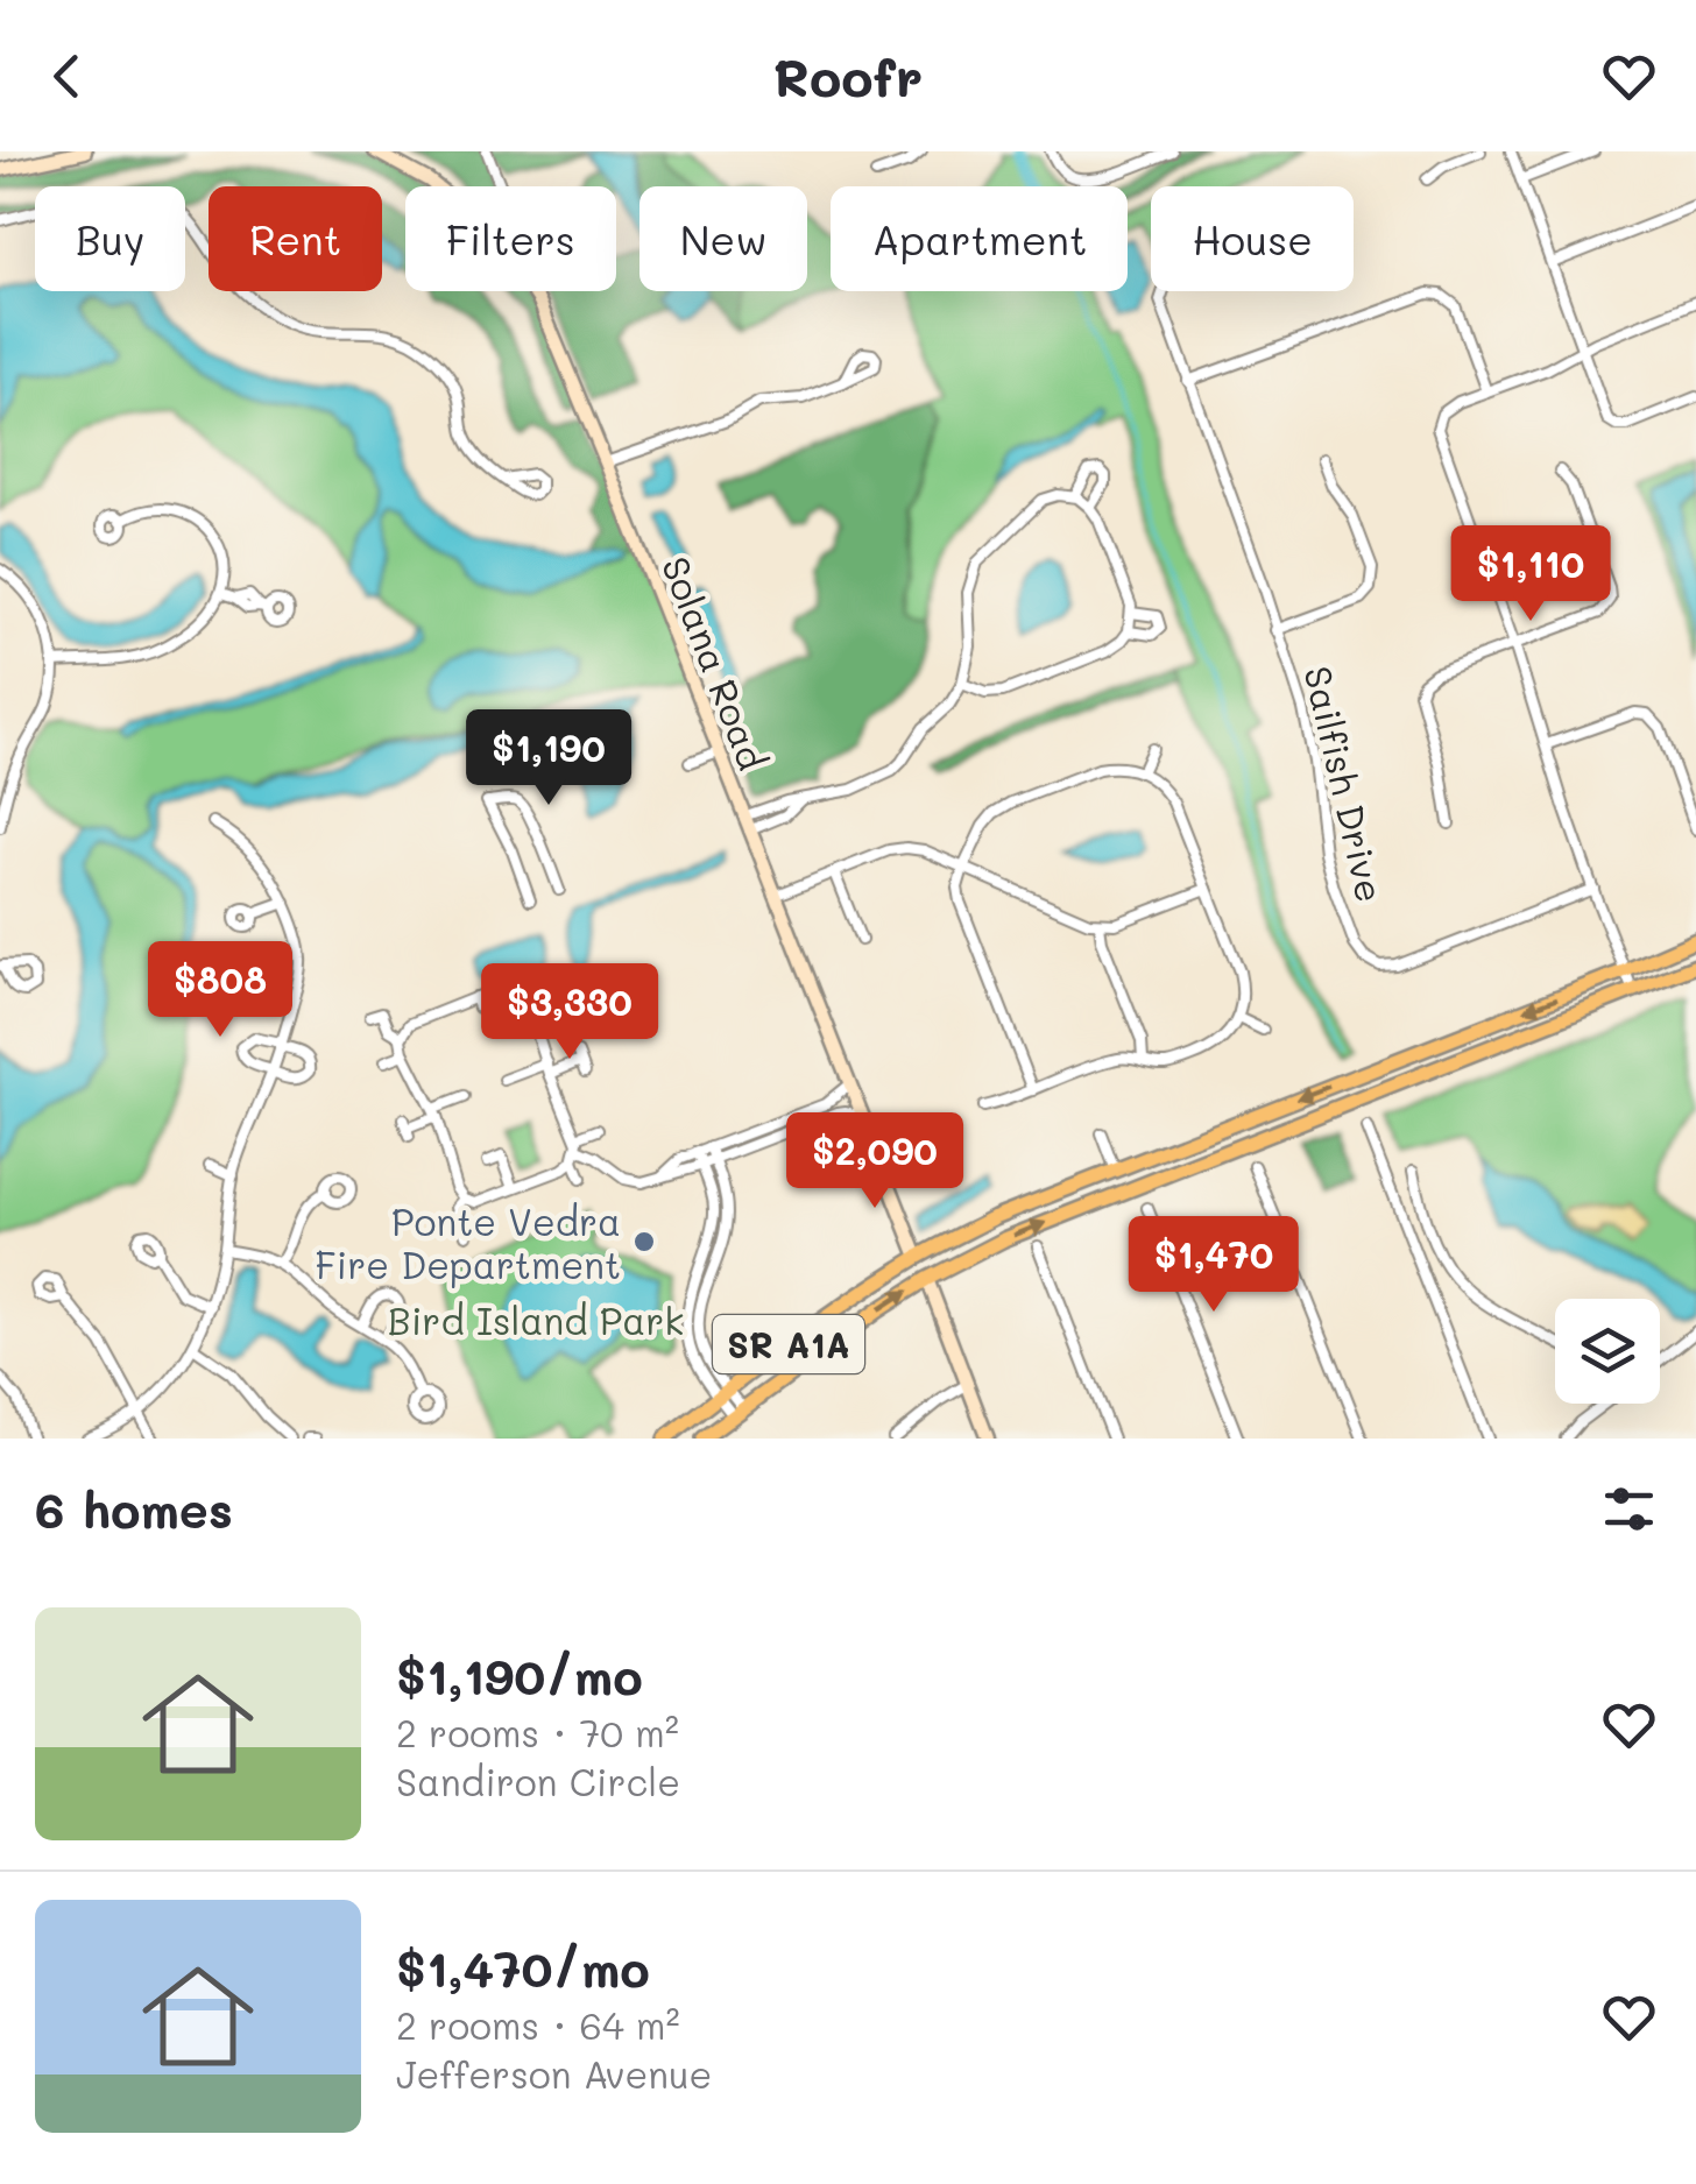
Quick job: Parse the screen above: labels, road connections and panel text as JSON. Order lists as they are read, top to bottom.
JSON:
{
  "streets": {
    "main road": ["SR A1A"],
    "street": ["Solana Road", "Sailfish Drive"]
  },
  "crossings": [
    ["Solana Road", "SR A1A"]
  ],
  "parks": ["Bird Island Park"],
  "places": ["Ponte Vedra Fire Department"],
  "page": {
    "header": "Roofr",
    "chip": [
      "Buy",
      "Rent",
      "Filters",
      "New",
      "Apartment",
      "House"
    ],
    "price": [
      "$1,110",
      "$1,190",
      "$808",
      "$3,330",
      "$2,090",
      "$1,470"
    ],
    "heading": "6 homes",
    "list": [
      {
        "name": "$1,190/mo",
        "note": "2 rooms · 70 m² · Sandiron Circle"
      },
      {
        "name": "$1,470/mo",
        "note": "2 rooms · 64 m² · Jefferson Avenue"
      }
    ]
  }
}
